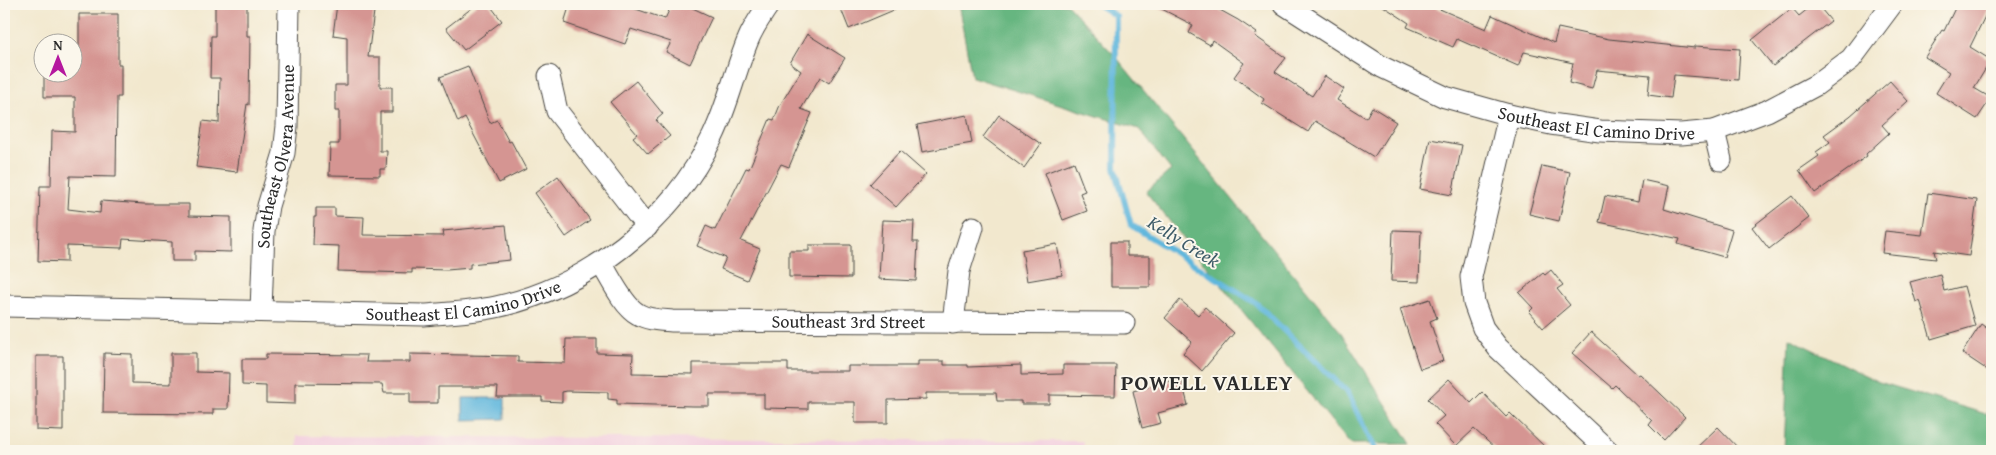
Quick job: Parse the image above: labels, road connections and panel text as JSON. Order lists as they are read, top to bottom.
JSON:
{
  "streets": {
    "street": ["Southeast El Camino Drive", "Southeast Olvera Avenue", "Southeast 3rd Street"]
  },
  "crossings": [
    ["Southeast El Camino Drive", "Southeast Olvera Avenue"],
    ["Southeast El Camino Drive", "Southeast 3rd Street"]
  ],
  "districts": ["POWELL VALLEY"],
  "water": ["Kelly Creek"],
  "north": "top"
}
